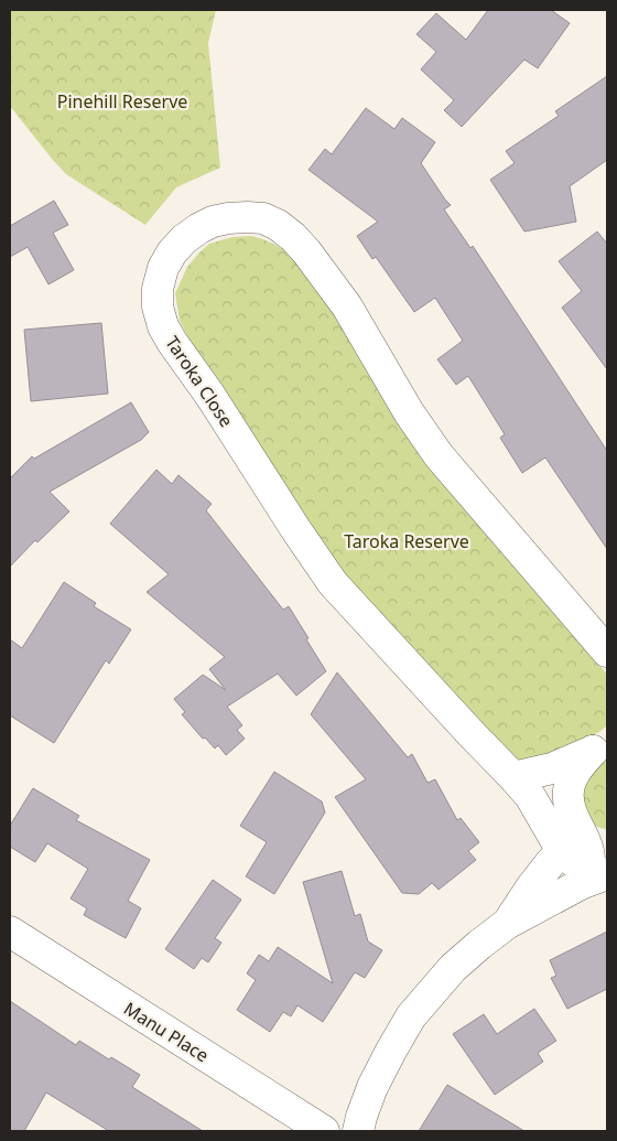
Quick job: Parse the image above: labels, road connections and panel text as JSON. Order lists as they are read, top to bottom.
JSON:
{
  "streets": {
    "street": ["Taroka Close", "Manu Place"]
  },
  "parks": ["Pinehill Reserve", "Taroka Reserve"]
}
